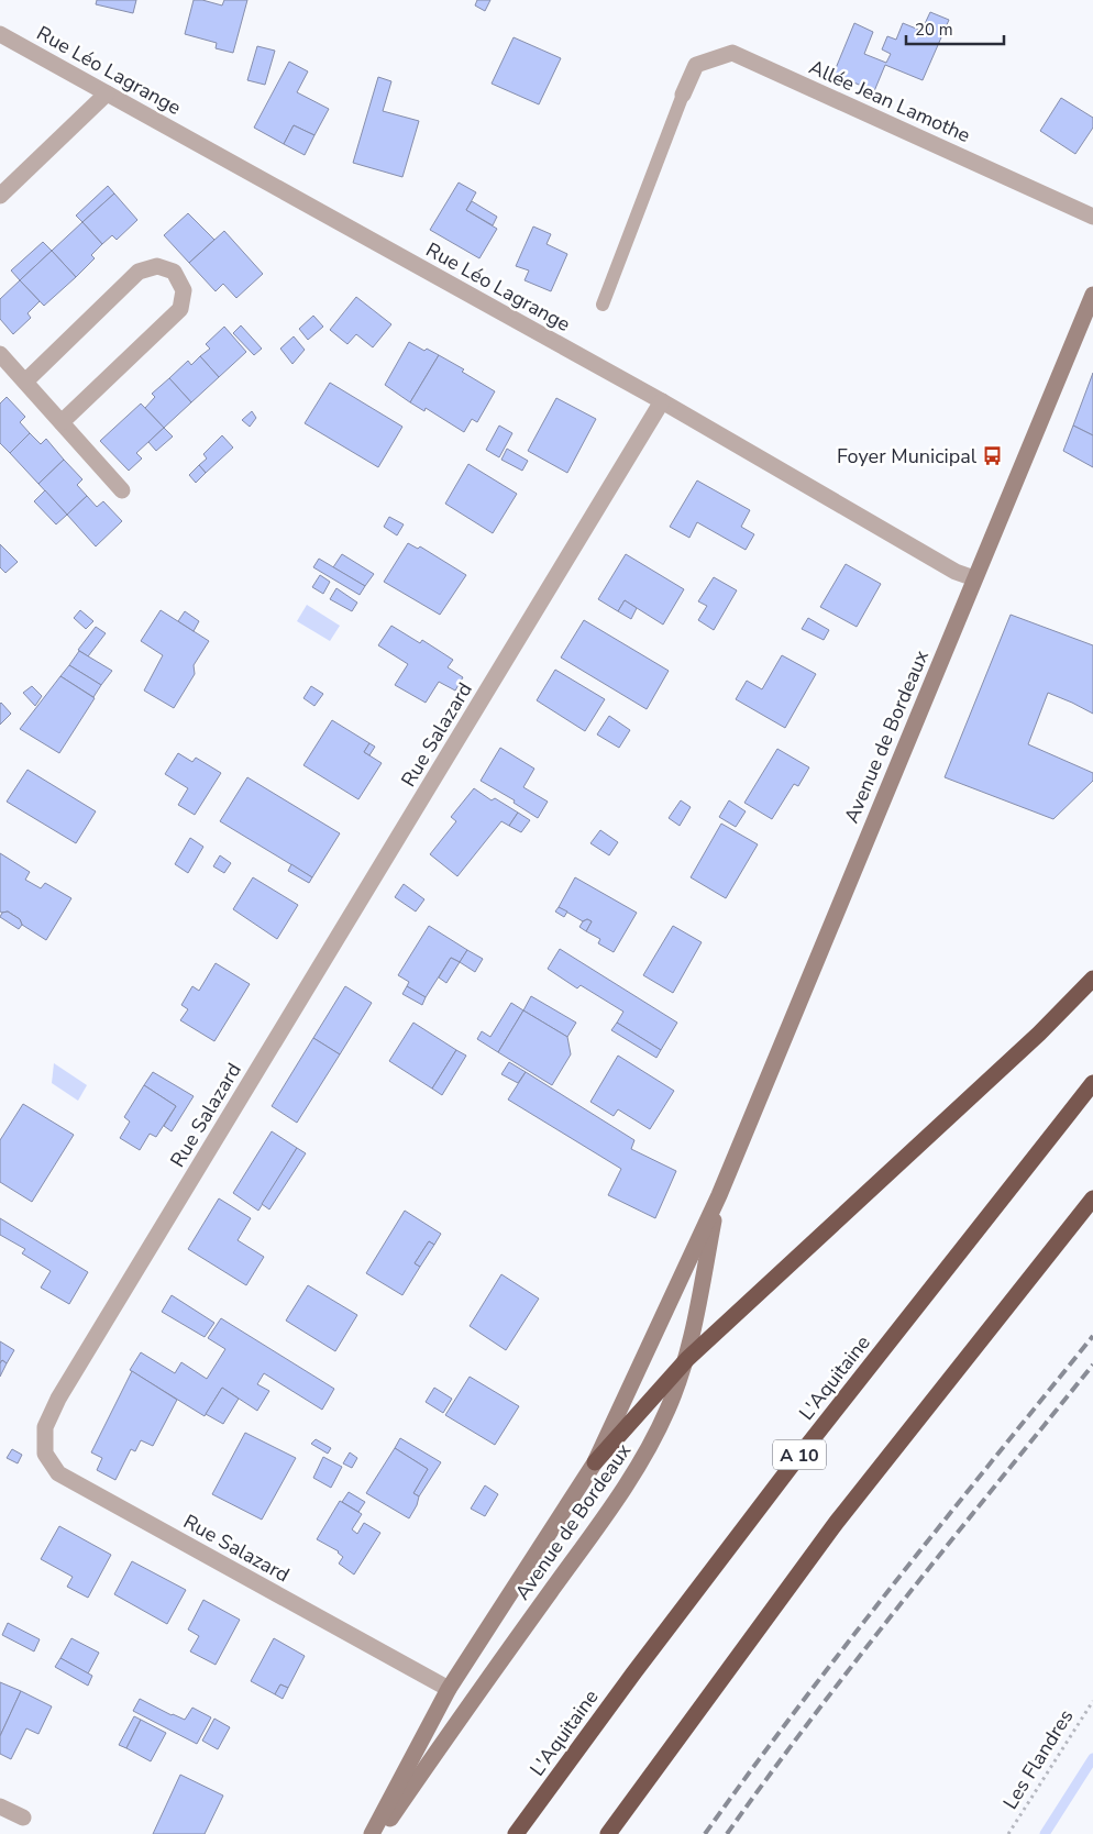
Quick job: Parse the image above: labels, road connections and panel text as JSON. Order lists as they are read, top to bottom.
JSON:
{
  "streets": {
    "highway": ["L'Aquitaine", "A 10"],
    "main road": ["Avenue de Bordeaux"],
    "street": ["Rue Léo Lagrange", "Allée Jean Lamothe", "Rue Salazard"],
    "path": ["Les Flandres"]
  },
  "crossings": [
    ["Rue Léo Lagrange", "Rue Salazard"],
    ["Rue Léo Lagrange", "Avenue de Bordeaux"],
    ["Rue Salazard", "Avenue de Bordeaux"]
  ],
  "places": {
    "bus stop": ["Foyer Municipal"]
  },
  "scale_bar": "20 m"
}
